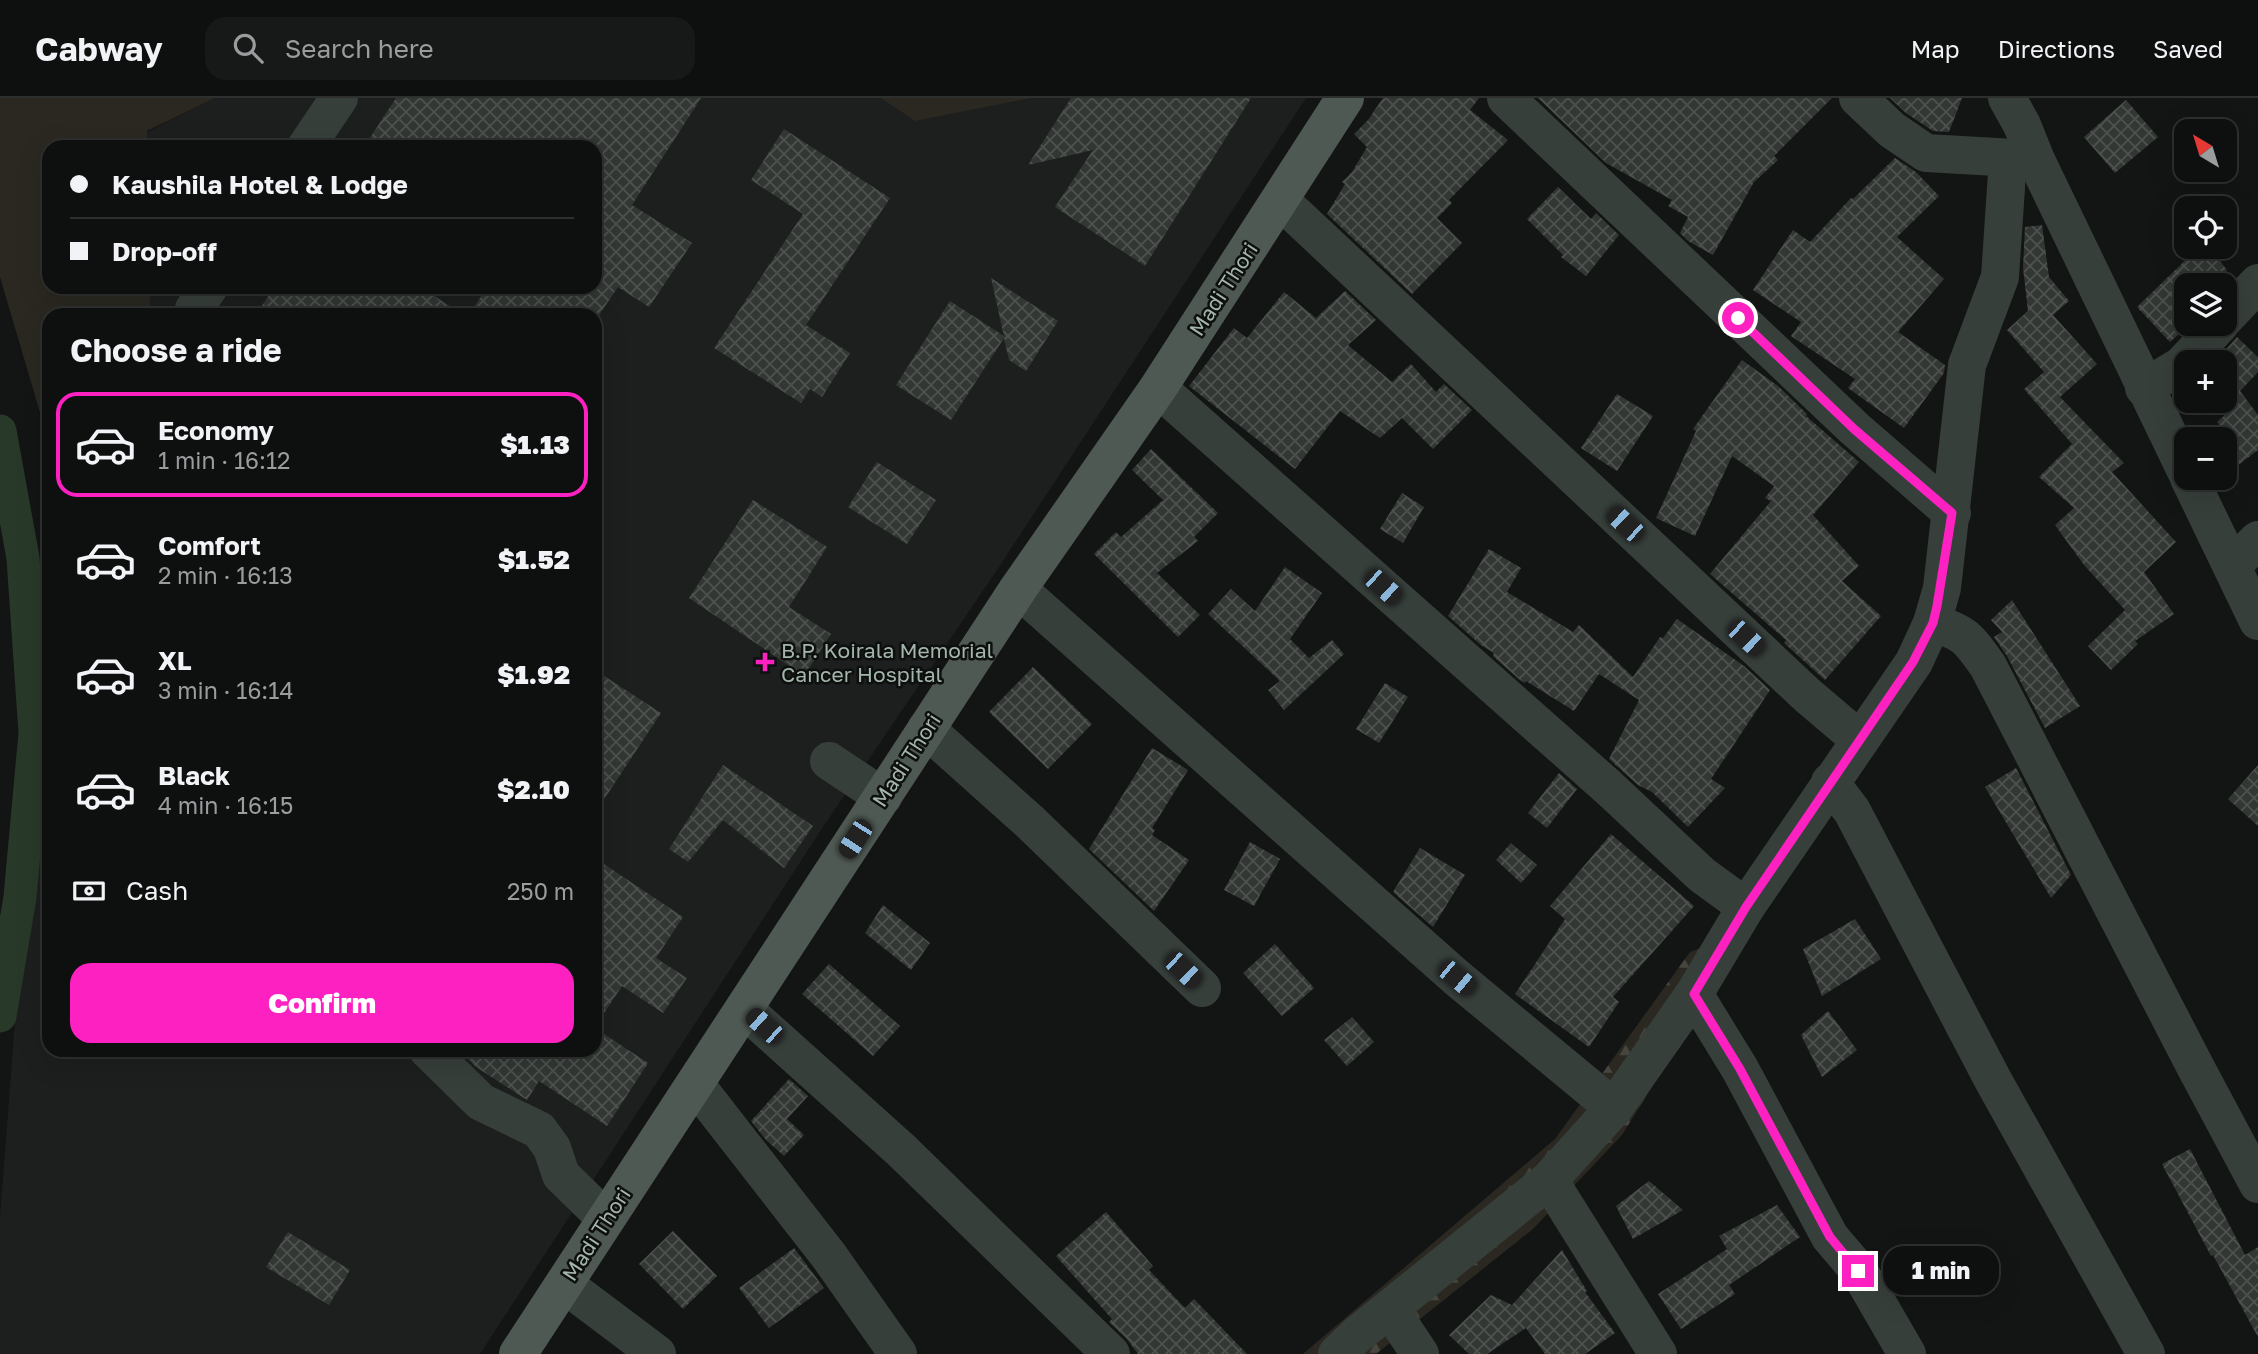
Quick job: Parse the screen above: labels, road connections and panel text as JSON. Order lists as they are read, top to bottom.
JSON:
{
  "streets": {
    "main road": ["Madi Thori"]
  },
  "places": {
    "health": ["B.P. Koirala Memorial Cancer Hospital"]
  },
  "north": "top left",
  "page": {
    "header": "Cabway",
    "search": "Search here",
    "nav": ["Map", "Directions", "Saved"],
    "map_buttons": ["+", "−"],
    "banner": ["Kaushila Hotel & Lodge", "Drop-off"],
    "heading": "Choose a ride",
    "list": [
      {
        "name": "Economy",
        "note": "1 min · 16:12",
        "value": "$1.13"
      },
      {
        "name": "Comfort",
        "note": "2 min · 16:13",
        "value": "$1.52"
      },
      {
        "name": "XL",
        "note": "3 min · 16:14",
        "value": "$1.92"
      },
      {
        "name": "Black",
        "note": "4 min · 16:15",
        "value": "$2.10"
      }
    ],
    "pay": ["Cash", "250 m"],
    "buttons": "Confirm",
    "bubble": "1 min"
  }
}
